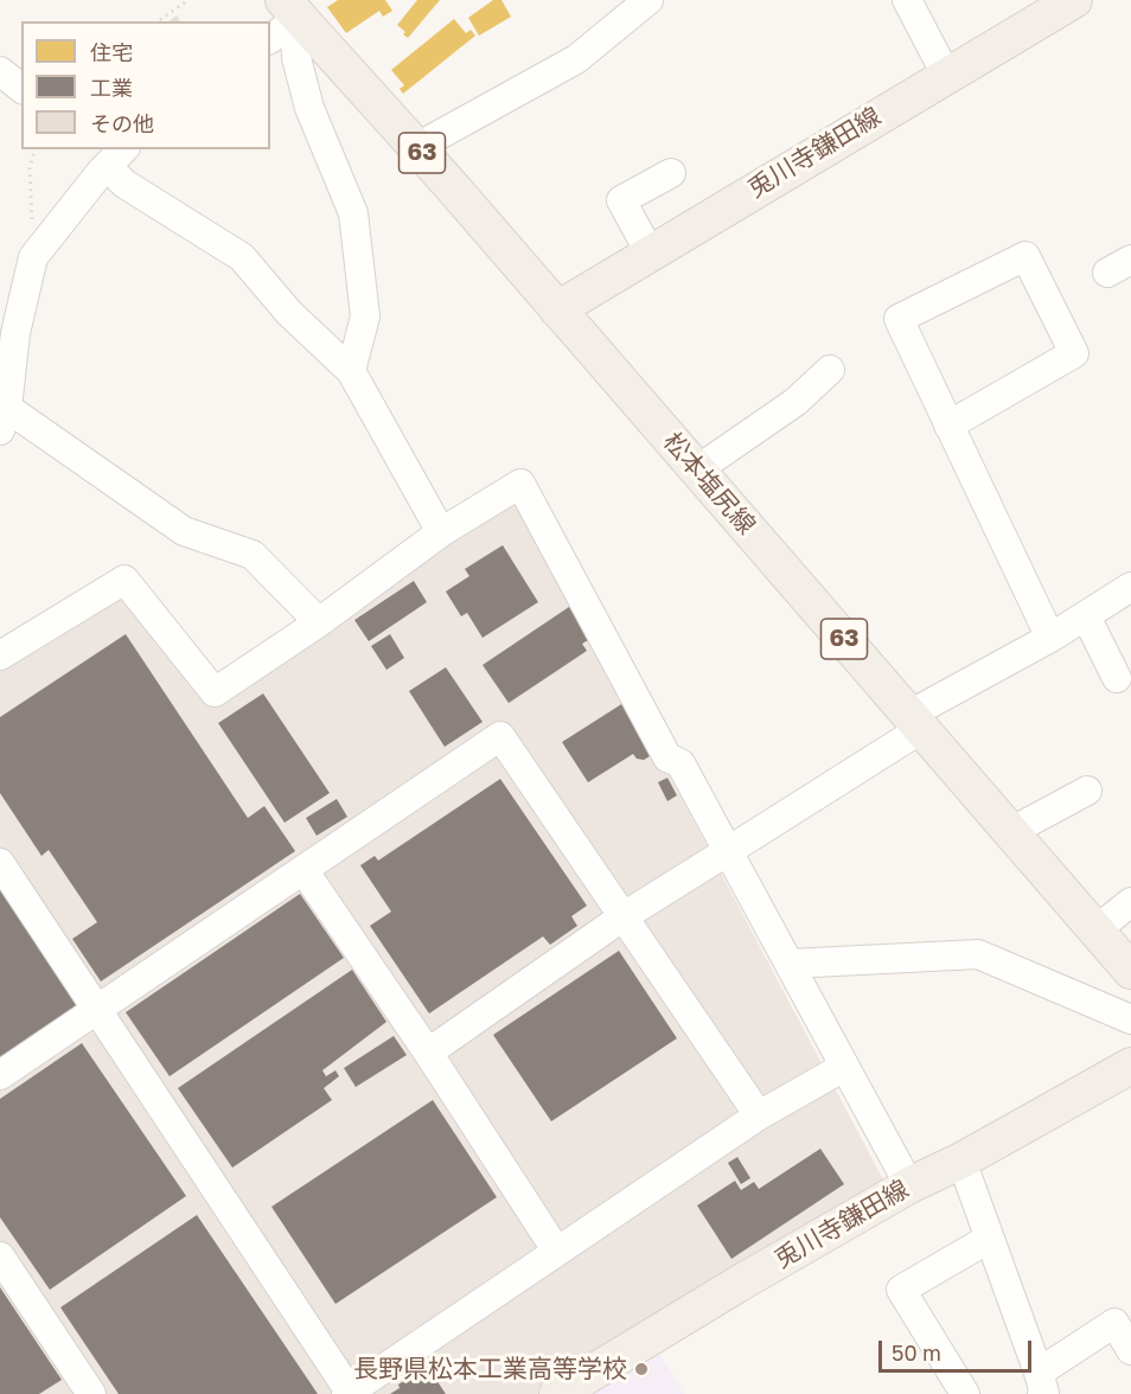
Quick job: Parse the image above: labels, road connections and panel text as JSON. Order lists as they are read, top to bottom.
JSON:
{
  "streets": {
    "main road": ["63", "兎川寺鎌田線", "松本塩尻線"]
  },
  "crossings": [
    ["兎川寺鎌田線", "松本塩尻線"]
  ],
  "places": ["長野県松本工業高等学校"],
  "legend": ["住宅", "工業", "その他"],
  "scale_bar": "50 m"
}
